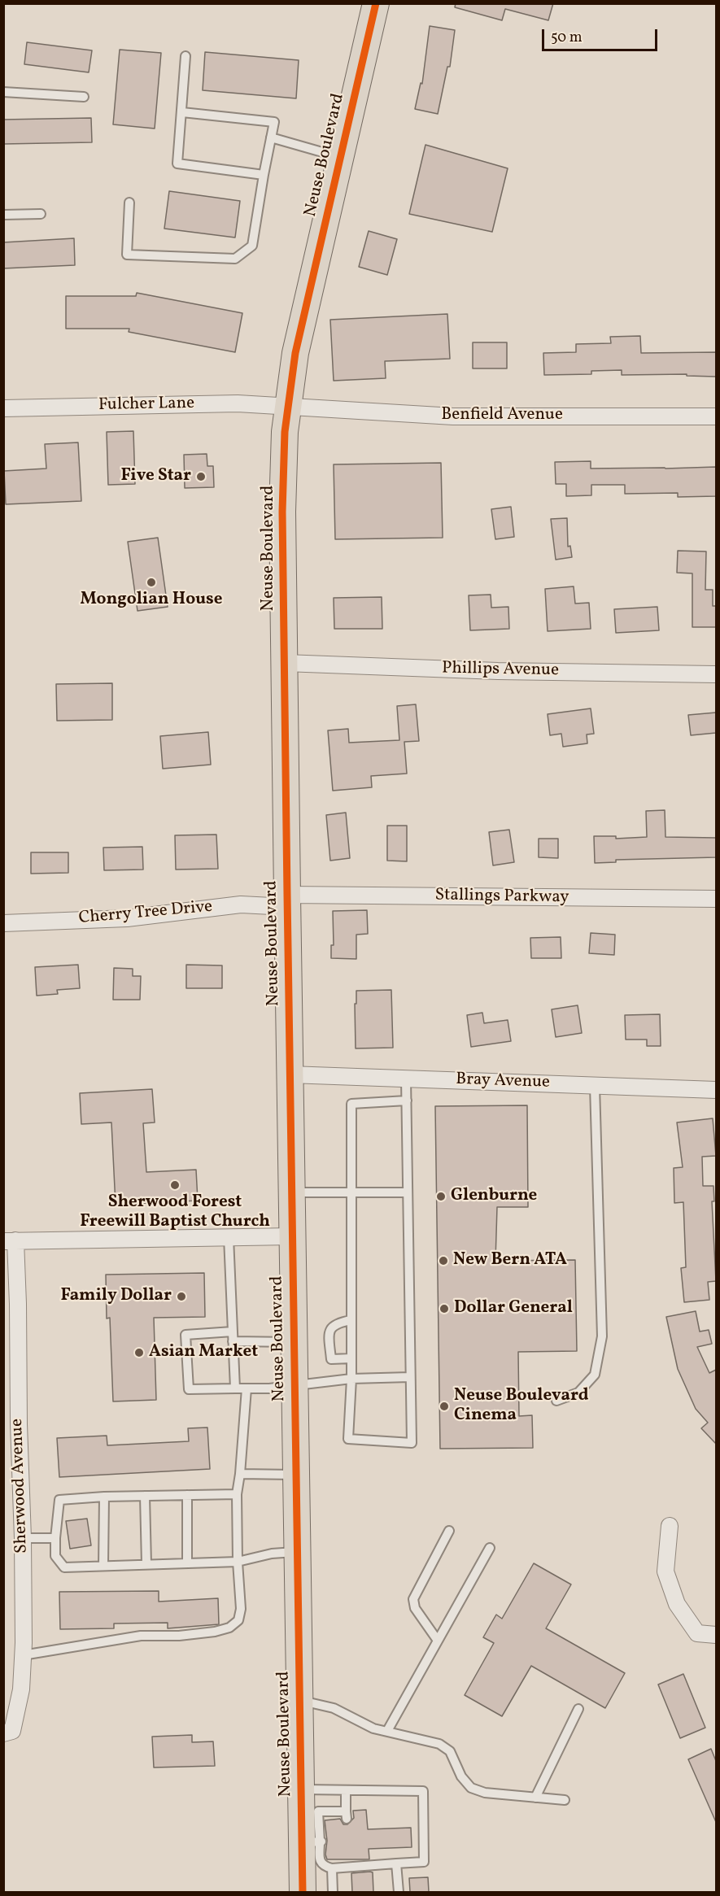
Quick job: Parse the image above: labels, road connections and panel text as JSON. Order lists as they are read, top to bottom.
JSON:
{
  "streets": {
    "main road": ["Neuse Boulevard"],
    "street": [
      "Fulcher Lane",
      "Benfield Avenue",
      "Phillips Avenue",
      "Stallings Parkway",
      "Cherry Tree Drive",
      "Bray Avenue",
      "Sherwood Avenue"
    ]
  },
  "crossings": [
    ["Neuse Boulevard", "Fulcher Lane"],
    ["Neuse Boulevard", "Benfield Avenue"],
    ["Neuse Boulevard", "Phillips Avenue"],
    ["Neuse Boulevard", "Stallings Parkway"],
    ["Neuse Boulevard", "Cherry Tree Drive"],
    ["Neuse Boulevard", "Bray Avenue"],
    ["Fulcher Lane", "Benfield Avenue"],
    ["Stallings Parkway", "Cherry Tree Drive"]
  ],
  "places": [
    "Five Star",
    "Mongolian House",
    "Sherwood Forest Freewill Baptist Church",
    "Glenburne",
    "New Bern ATA",
    "Family Dollar",
    "Dollar General",
    "Asian Market",
    "Neuse Boulevard Cinema"
  ],
  "scale_bar": "50 m"
}
